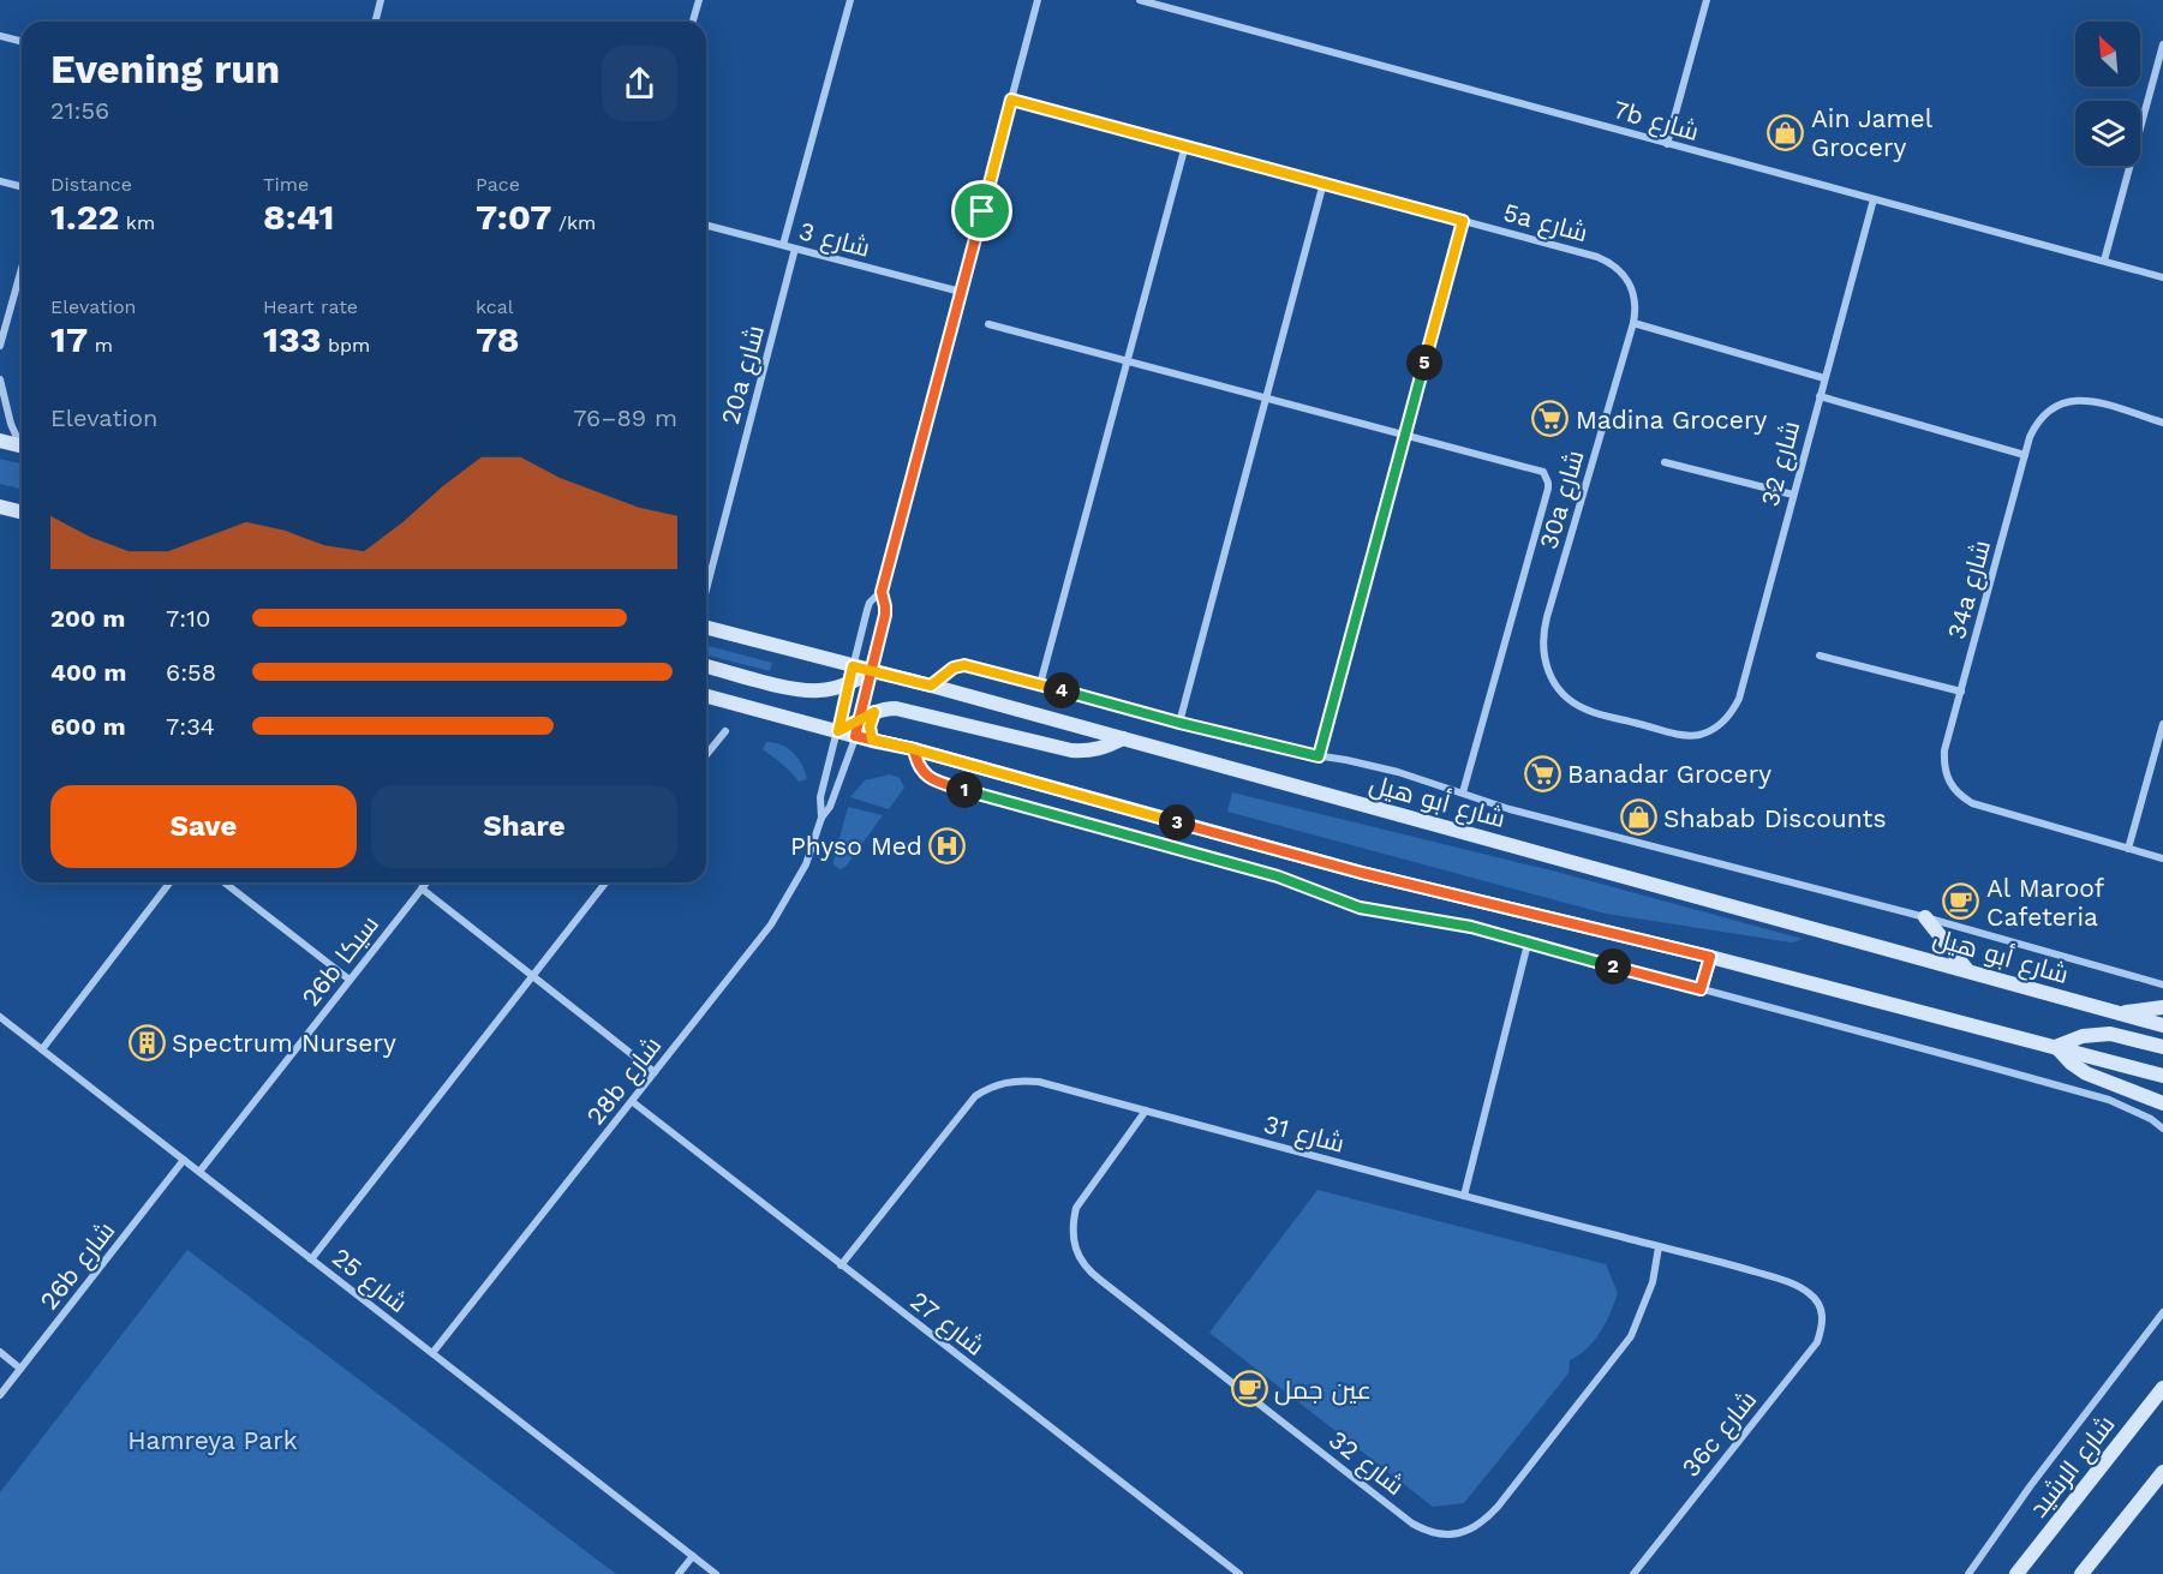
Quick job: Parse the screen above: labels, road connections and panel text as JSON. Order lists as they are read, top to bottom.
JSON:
{
  "streets": {
    "main road": ["شارع أبو هيل", "شارع الرشيد"],
    "street": [
      "7b شارع",
      "5a شارع",
      "شارع 3",
      "20a شارع",
      "شارع 32",
      "30a شارع",
      "34a شارع",
      "26b سيكا",
      "28b شارع",
      "شارع 31",
      "26b شارع",
      "شارع 25",
      "شارع 27",
      "36c شارع"
    ]
  },
  "crossings": [
    ["7b شارع", "شارع 32"],
    ["5a شارع", "30a شارع"],
    ["شارع 3", "20a شارع"],
    ["شارع 32", "30a شارع"],
    ["شارع 32", "شارع 31"],
    ["شارع أبو هيل", "28b شارع"],
    ["26b سيكا", "شارع 25"],
    ["28b شارع", "شارع 25"],
    ["28b شارع", "شارع 27"],
    ["شارع 31", "شارع 27"],
    ["شارع 31", "36c شارع"],
    ["26b شارع", "شارع 25"]
  ],
  "parks": ["Hamreya Park"],
  "places": {
    "shop": ["Ain Jamel Grocery", "Shabab Discounts"],
    "supermarket": ["Madina Grocery", "Banadar Grocery"],
    "hospital": ["Physo Med"],
    "cafe": ["Al Maroof Cafeteria", "عين جمل"],
    "building": ["Spectrum Nursery"]
  },
  "north": "top left",
  "page": {
    "heading": ["Evening run", "21:56"],
    "stats": [
      ["Distance", "1.22 km"],
      ["Time", "8:41"],
      ["Pace", "7:07 /km"],
      ["Elevation", "17 m"],
      ["Heart rate", "133 bpm"],
      ["kcal", "78"]
    ],
    "pins": [
      "5",
      "4",
      "1",
      "3",
      "2"
    ],
    "chart": ["Elevation", "76–89 m"],
    "list": [
      {
        "name": "200 m",
        "note": "7:10"
      },
      {
        "name": "400 m",
        "note": "6:58"
      },
      {
        "name": "600 m",
        "note": "7:34"
      }
    ],
    "buttons": ["Save", "Share"]
  }
}
